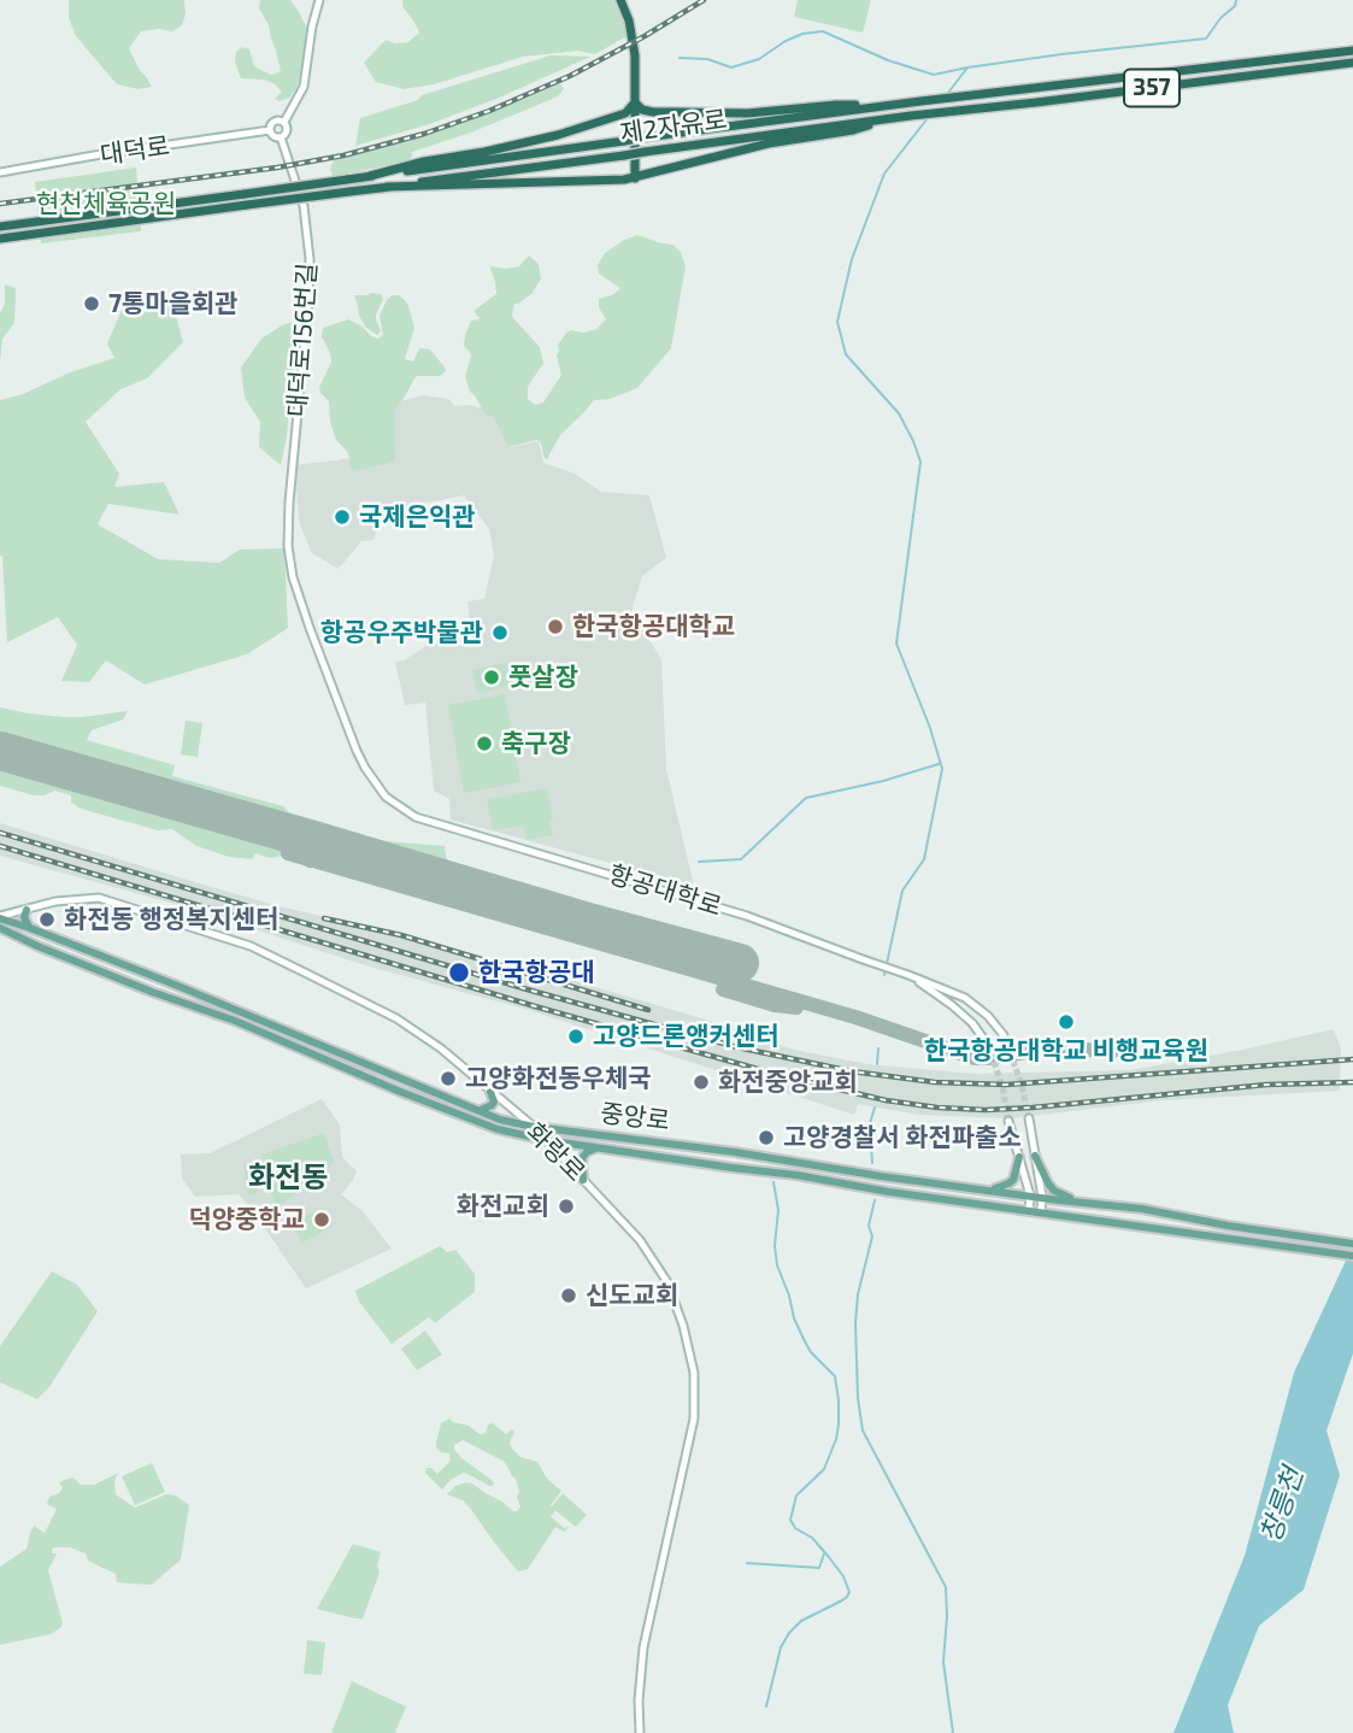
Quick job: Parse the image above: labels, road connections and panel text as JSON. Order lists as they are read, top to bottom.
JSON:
{
  "streets": {
    "highway": ["357", "제2자유로"],
    "main road": ["중앙로"],
    "street": [
      "대덕로",
      "대덕로156번길",
      "항공대학로",
      "화랑로"
    ]
  },
  "crossings": [
    ["대덕로", "대덕로156번길"],
    ["대덕로156번길", "항공대학로"],
    ["중앙로", "화랑로"]
  ],
  "districts": ["화전동"],
  "water": ["창릉천"],
  "parks": ["현천체육공원"],
  "places": [
    "7통마을회관",
    "국제은익관",
    "한국항공대학교",
    "항공우주박물관",
    "풋살장",
    "축구장",
    "화전동 행정복지센터",
    "한국항공대",
    "한국항공대학교 비행교육원",
    "고양드론앵커센터",
    "고양화전동우체국",
    "화전중앙교회",
    "고양경찰서 화전파출소",
    "화전교회",
    "덕양중학교",
    "신도교회"
  ]
}
